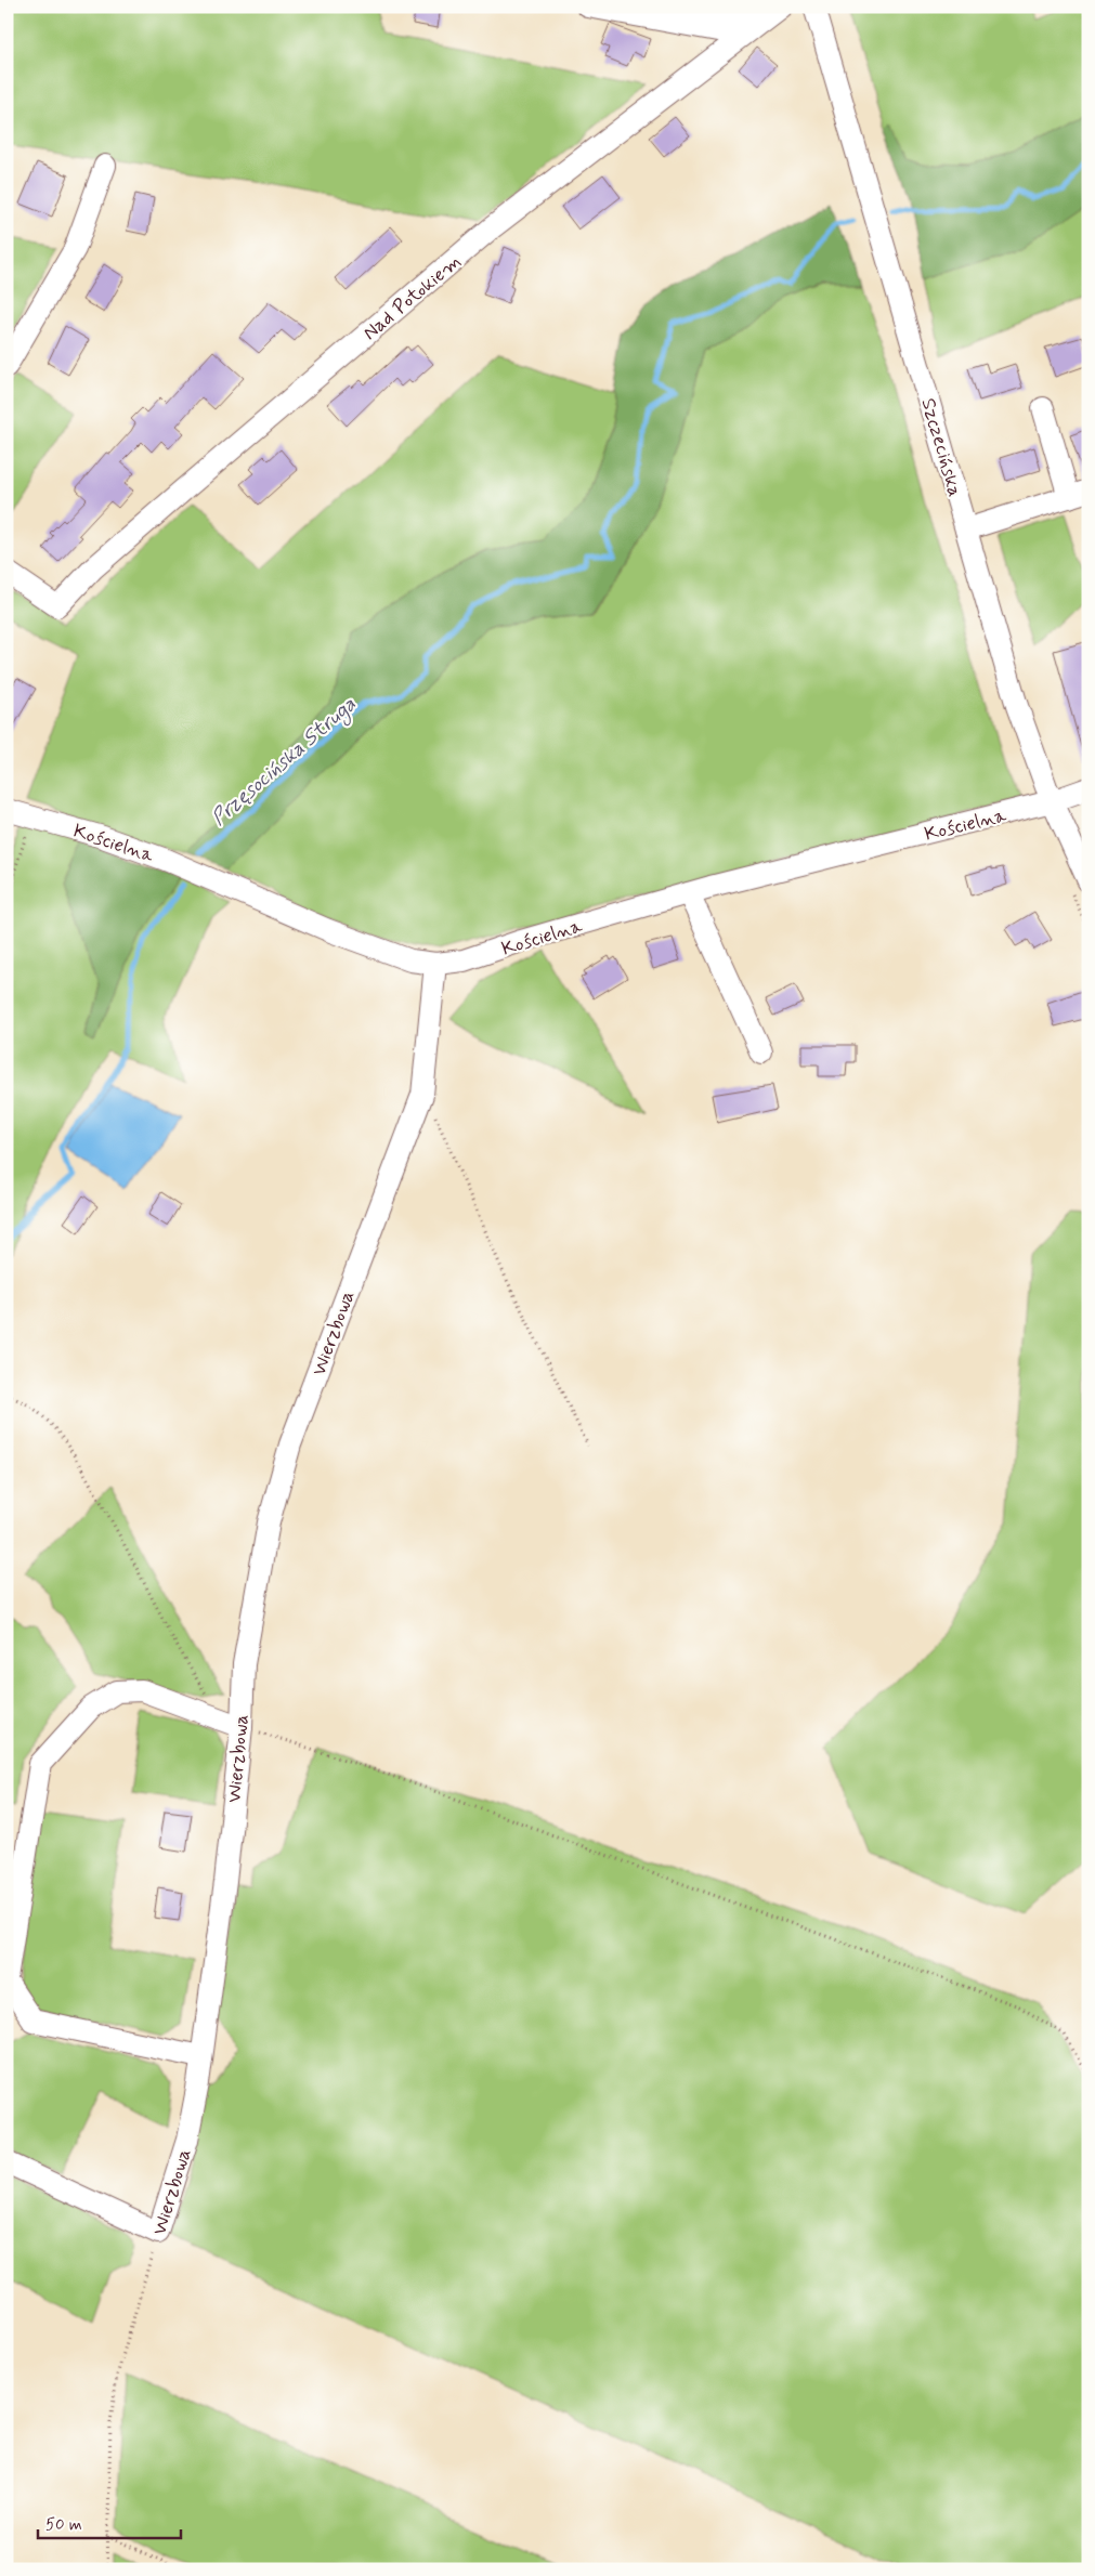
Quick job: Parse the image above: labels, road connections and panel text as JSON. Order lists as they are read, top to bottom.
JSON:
{
  "streets": {
    "street": [
      "Nad Potokiem",
      "Szczecińska",
      "Kościelna",
      "Wierzbowa"
    ]
  },
  "crossings": [
    ["Szczecińska", "Kościelna"],
    ["Kościelna", "Wierzbowa"]
  ],
  "water": ["Przęsocińska Struga"],
  "scale_bar": "50 m"
}
